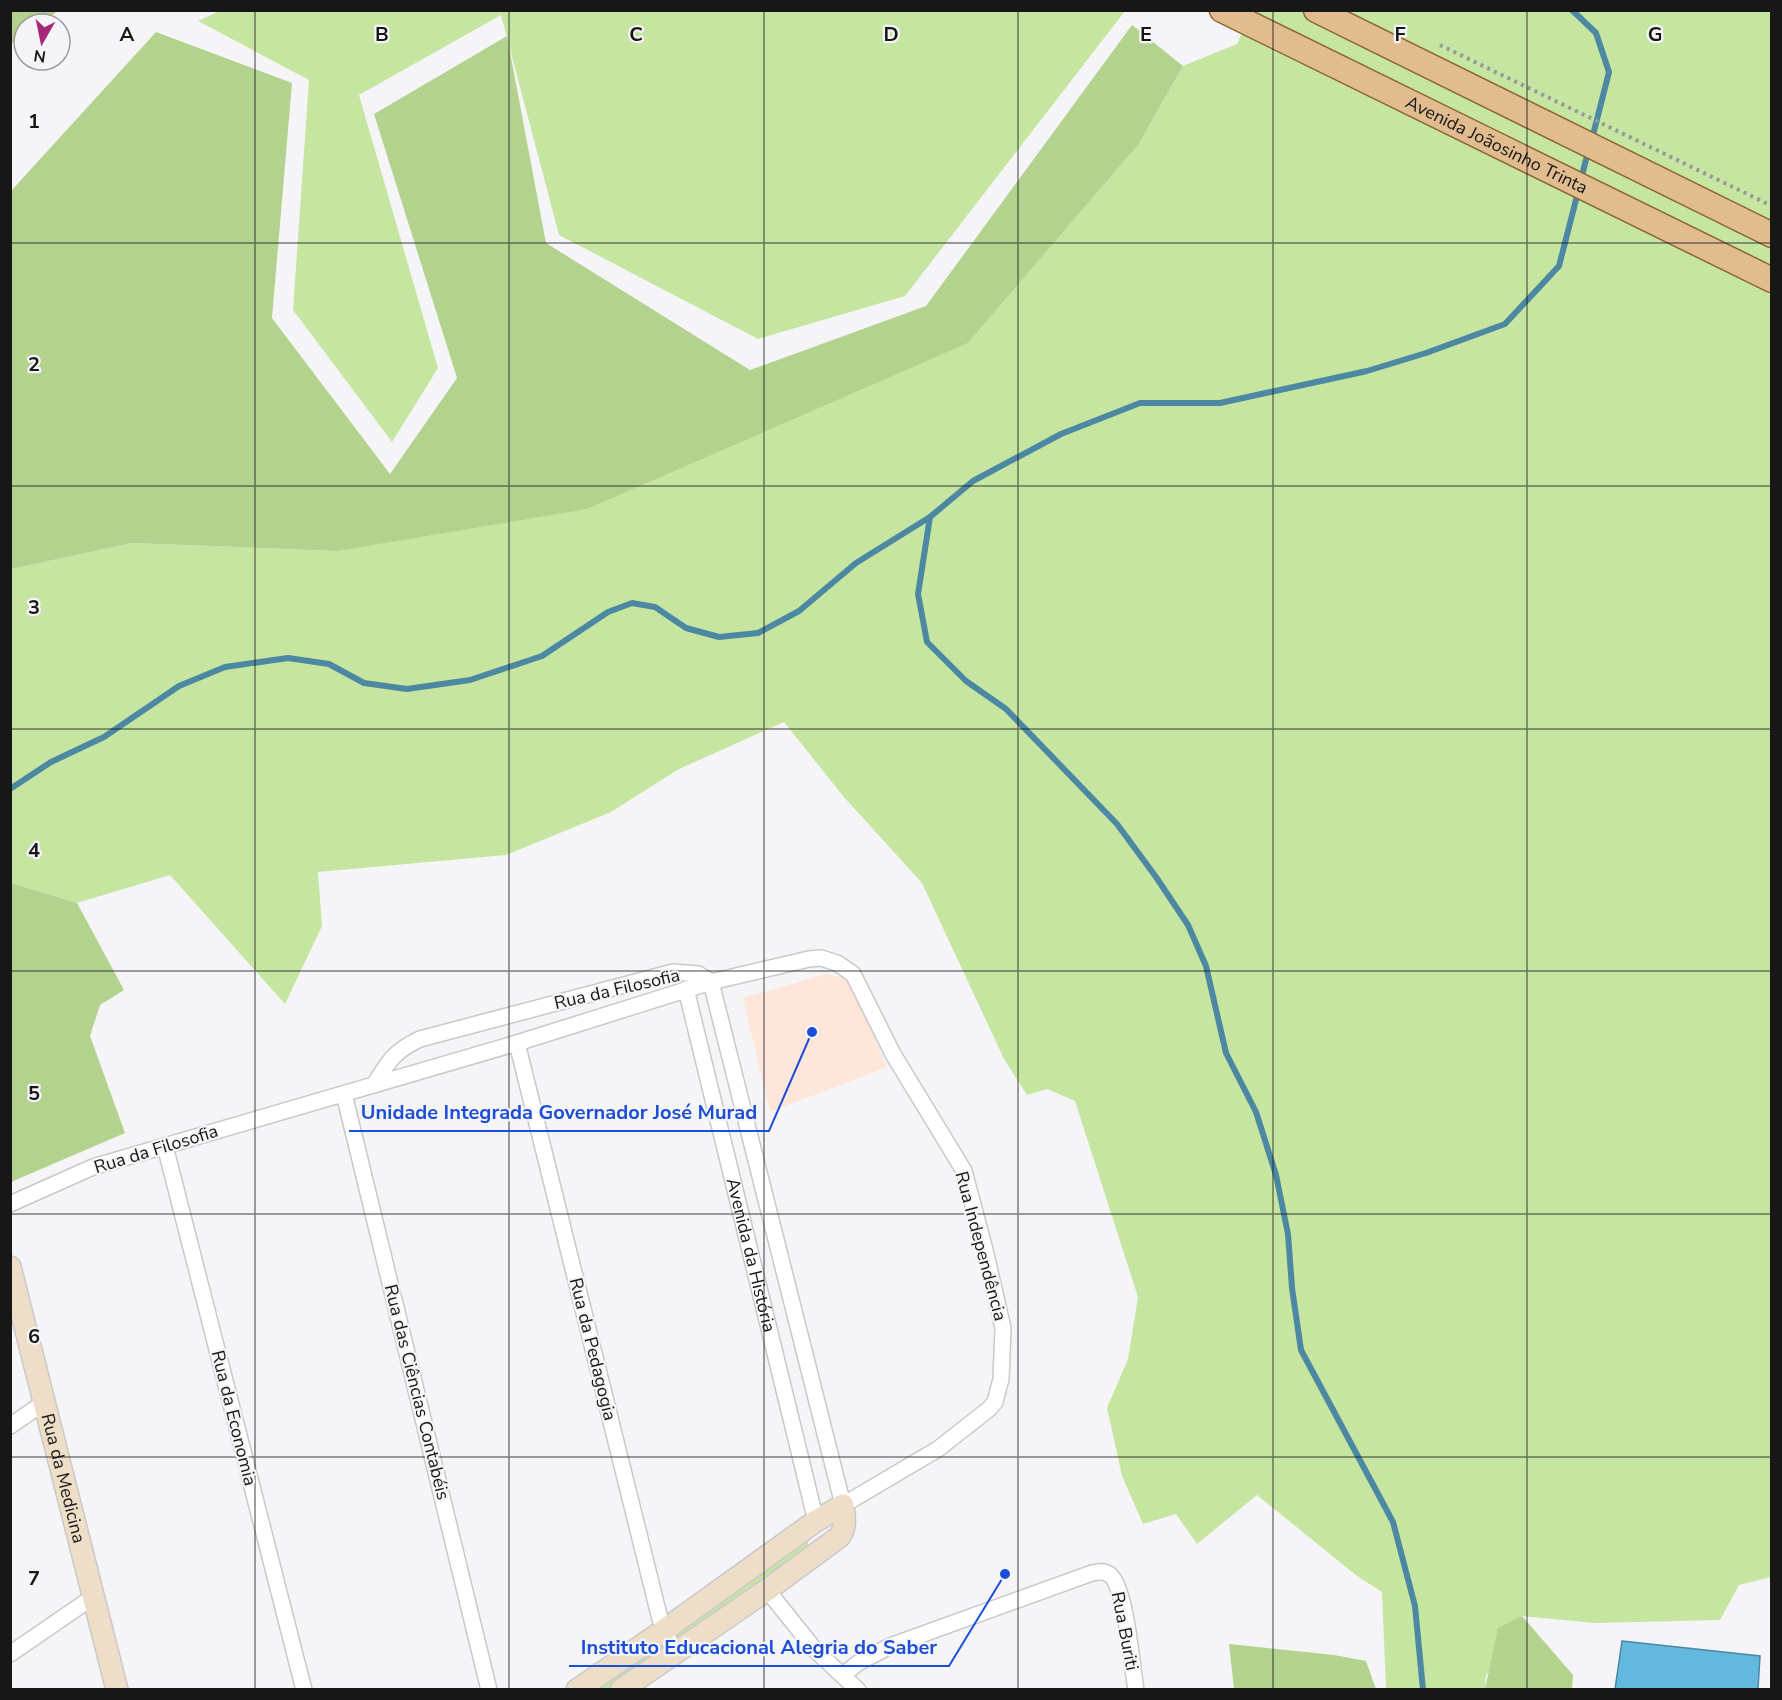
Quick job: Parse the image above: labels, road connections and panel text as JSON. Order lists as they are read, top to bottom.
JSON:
{
  "streets": {
    "main road": ["Avenida Joãosinho Trinta"],
    "street": [
      "Rua da Filosofia",
      "Rua Independência",
      "Avenida da História",
      "Rua da Pedagogia",
      "Rua das Ciências Contabéis",
      "Rua da Economia",
      "Rua da Medicina",
      "Rua Buriti"
    ]
  },
  "crossings": [
    ["Rua da Filosofia", "Rua Independência"],
    ["Rua da Filosofia", "Avenida da História"],
    ["Rua da Filosofia", "Rua da Pedagogia"],
    ["Rua da Filosofia", "Rua das Ciências Contabéis"],
    ["Rua da Filosofia", "Rua da Economia"],
    ["Rua Independência", "Avenida da História"],
    ["Avenida da História", "Rua da Pedagogia"]
  ],
  "places": ["Unidade Integrada Governador José Murad", "Instituto Educacional Alegria do Saber"],
  "north": "bottom",
  "grid": {
    "columns": [
      "A",
      "B",
      "C",
      "D",
      "E",
      "F",
      "G"
    ],
    "rows": [
      "1",
      "2",
      "3",
      "4",
      "5",
      "6",
      "7"
    ]
  }
}
